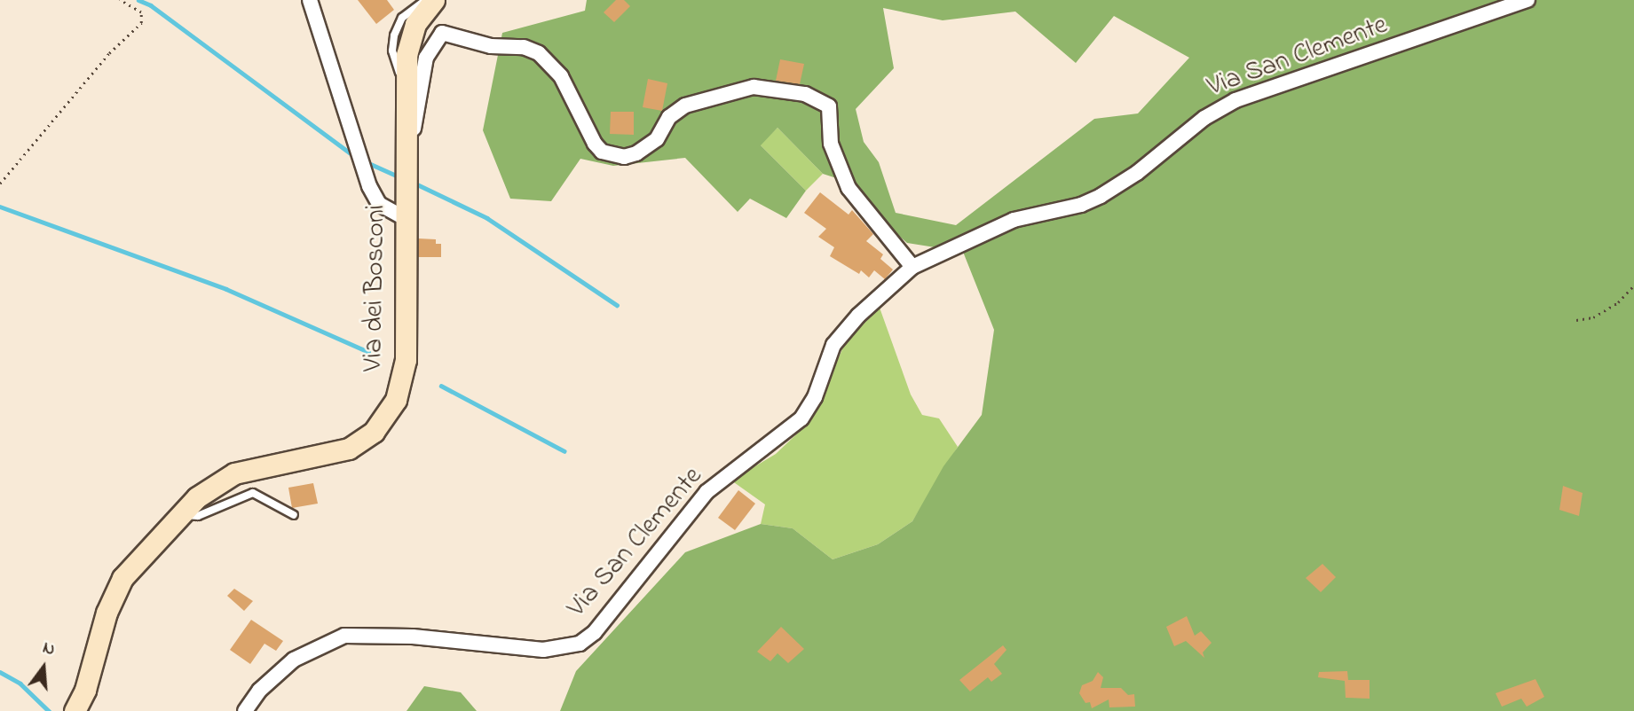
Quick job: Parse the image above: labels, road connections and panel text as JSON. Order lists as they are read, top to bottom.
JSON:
{
  "streets": {
    "main road": ["Via dei Bosconi"],
    "street": ["Via San Clemente"]
  },
  "north": "top"
}
